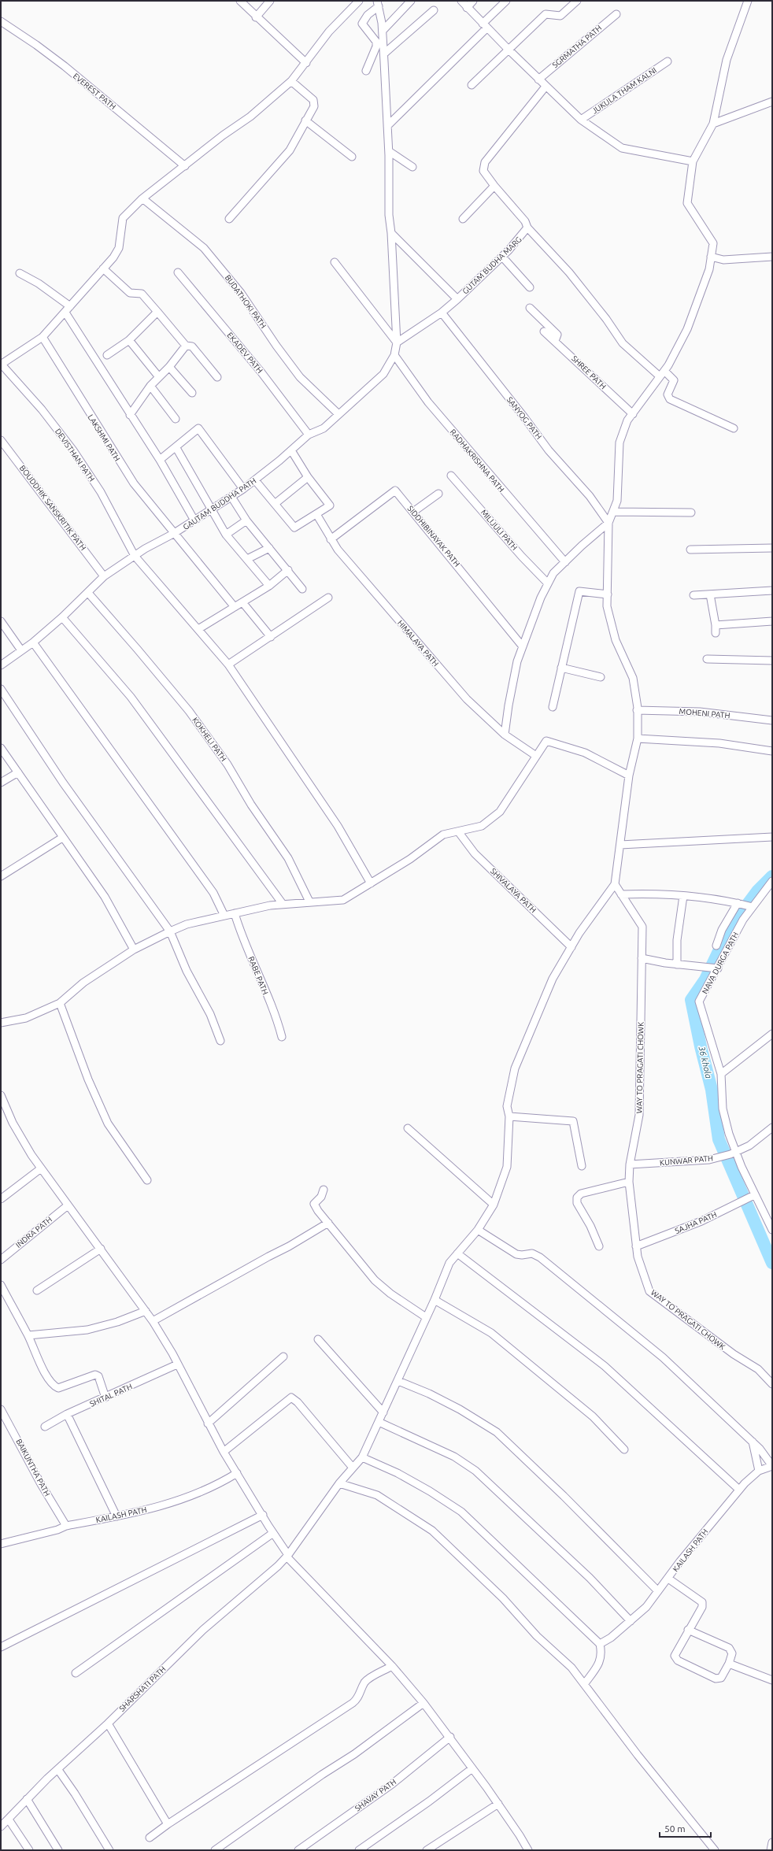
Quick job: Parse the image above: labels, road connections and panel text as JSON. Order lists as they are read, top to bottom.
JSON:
{
  "streets": {
    "street": [
      "SGRMATHA PATH",
      "JUKULA THAM KALNI",
      "EVEREST PATH",
      "GUTAM BUDHA MARG",
      "BUDATHOKI PATH",
      "EKADEV PATH",
      "SHREE PATH",
      "SANYOG PATH",
      "LAKSHMI PATH",
      "DEVISTHAN PATH",
      "RADHAKRISHNA PATH",
      "GAUTAM BUDDHA PATH",
      "BOUDDHIK SANSKRITIK PATH",
      "MILIJULI PATH",
      "SIDDHIBINAYAK PATH",
      "HIMALAYA PATH",
      "MOHENI PATH",
      "KOKHELI PATH",
      "SHIVALAYA PATH",
      "NAVA DURGA PATH",
      "RABE PATH",
      "WAY TO PRAGATI CHOWK",
      "KUNWAR PATH",
      "SAJHA PATH",
      "INDRA PATH",
      "SHITAL PATH",
      "BAIKUNTHA PATH",
      "KAILASH PATH",
      "SHARSHATI PATH",
      "SHAVAY PATH"
    ]
  },
  "crossings": [
    ["GUTAM BUDHA MARG", "SANYOG PATH"],
    ["BUDATHOKI PATH", "GAUTAM BUDDHA PATH"],
    ["EKADEV PATH", "GAUTAM BUDDHA PATH"],
    ["LAKSHMI PATH", "GAUTAM BUDDHA PATH"],
    ["DEVISTHAN PATH", "GAUTAM BUDDHA PATH"],
    ["RADHAKRISHNA PATH", "GAUTAM BUDDHA PATH"],
    ["GAUTAM BUDDHA PATH", "BOUDDHIK SANSKRITIK PATH"],
    ["GAUTAM BUDDHA PATH", "KOKHELI PATH"],
    ["SIDDHIBINAYAK PATH", "HIMALAYA PATH"],
    ["SHIVALAYA PATH", "SHARSHATI PATH"],
    ["NAVA DURGA PATH", "KUNWAR PATH"],
    ["NAVA DURGA PATH", "SAJHA PATH"],
    ["WAY TO PRAGATI CHOWK", "KUNWAR PATH"],
    ["WAY TO PRAGATI CHOWK", "SAJHA PATH"],
    ["WAY TO PRAGATI CHOWK", "SHARSHATI PATH"],
    ["BAIKUNTHA PATH", "KAILASH PATH"]
  ],
  "water": ["36 khola"],
  "scale_bar": "50 m"
}
